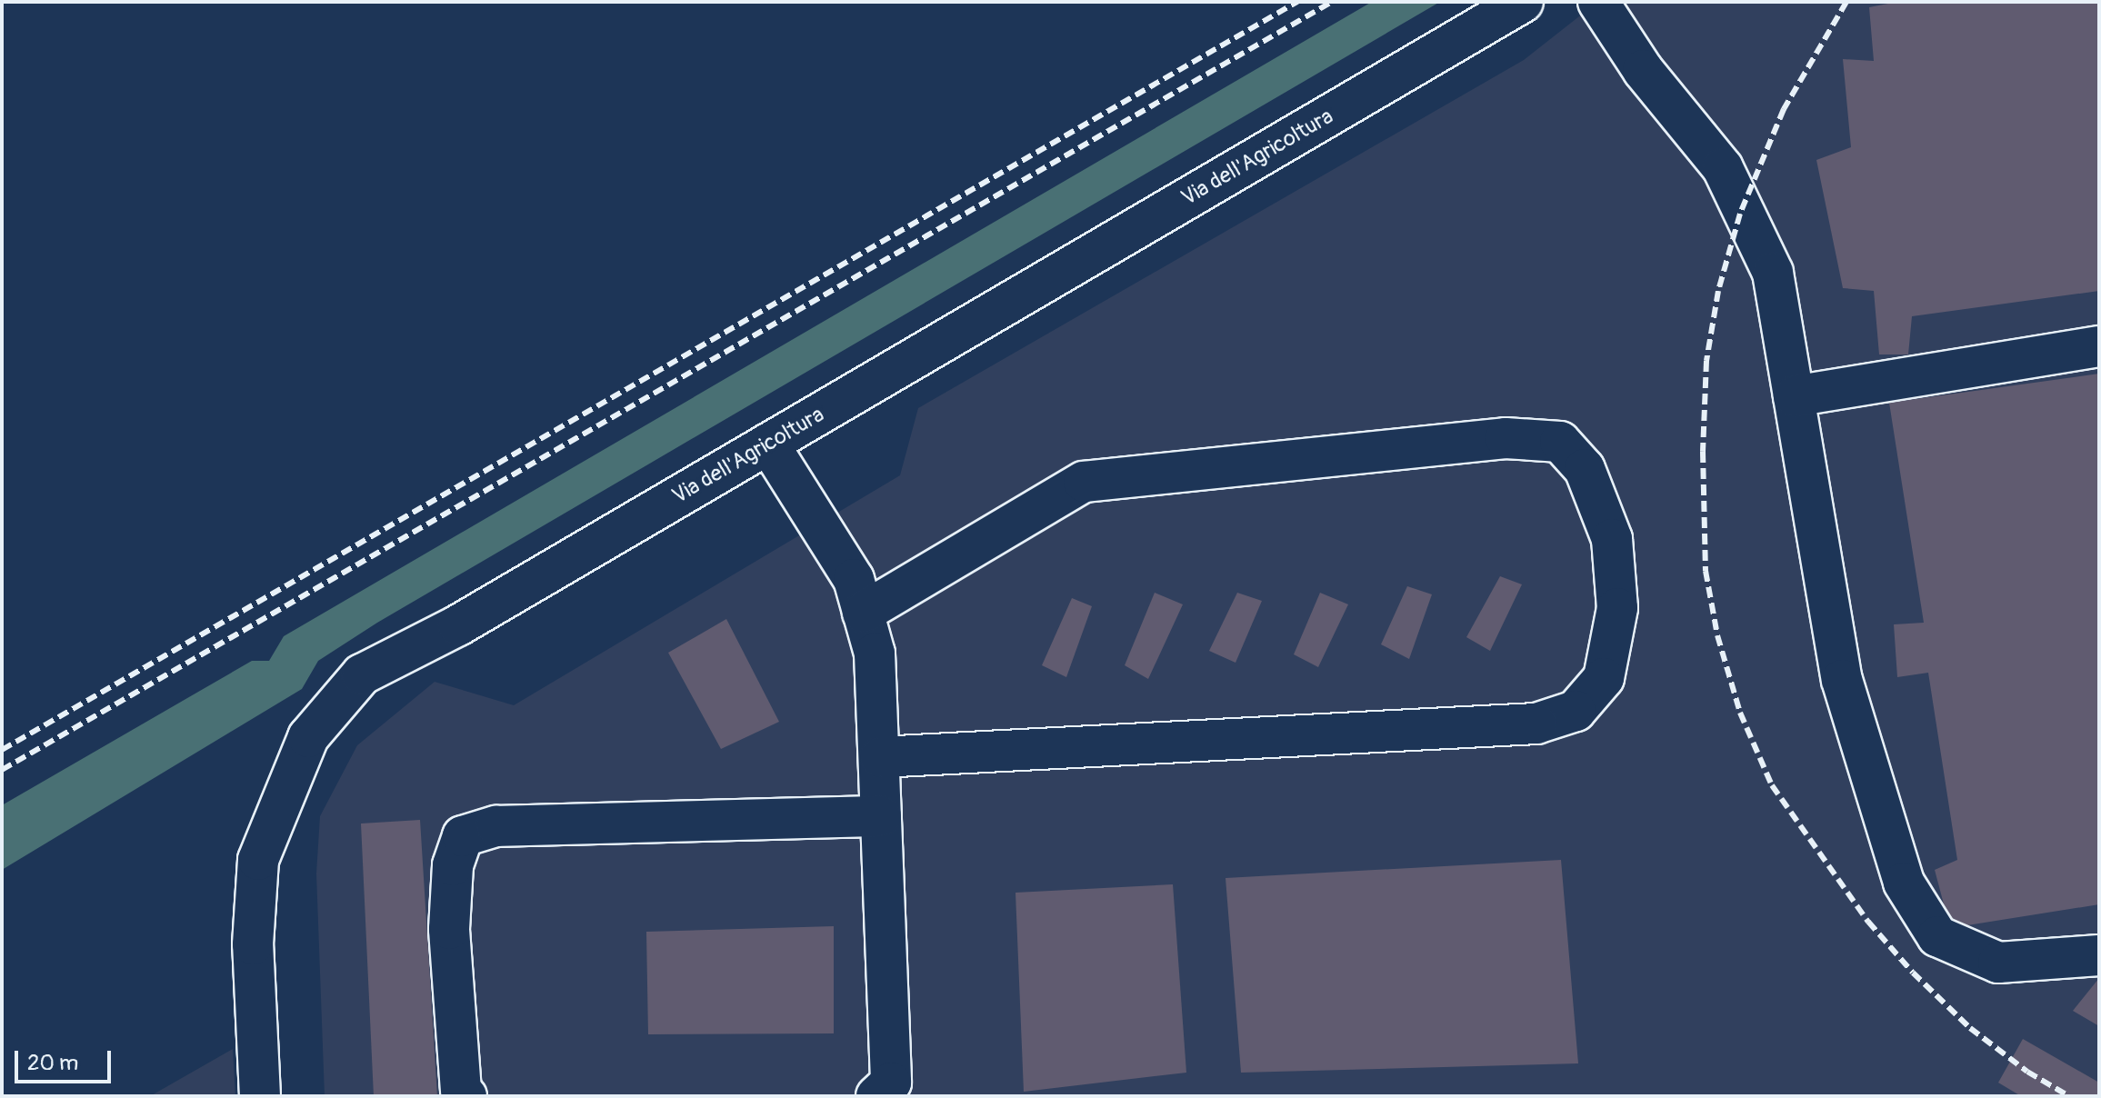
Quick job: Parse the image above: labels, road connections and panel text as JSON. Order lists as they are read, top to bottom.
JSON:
{
  "streets": {
    "street": ["Via dell'Agricoltura"]
  },
  "scale_bar": "20 m"
}
